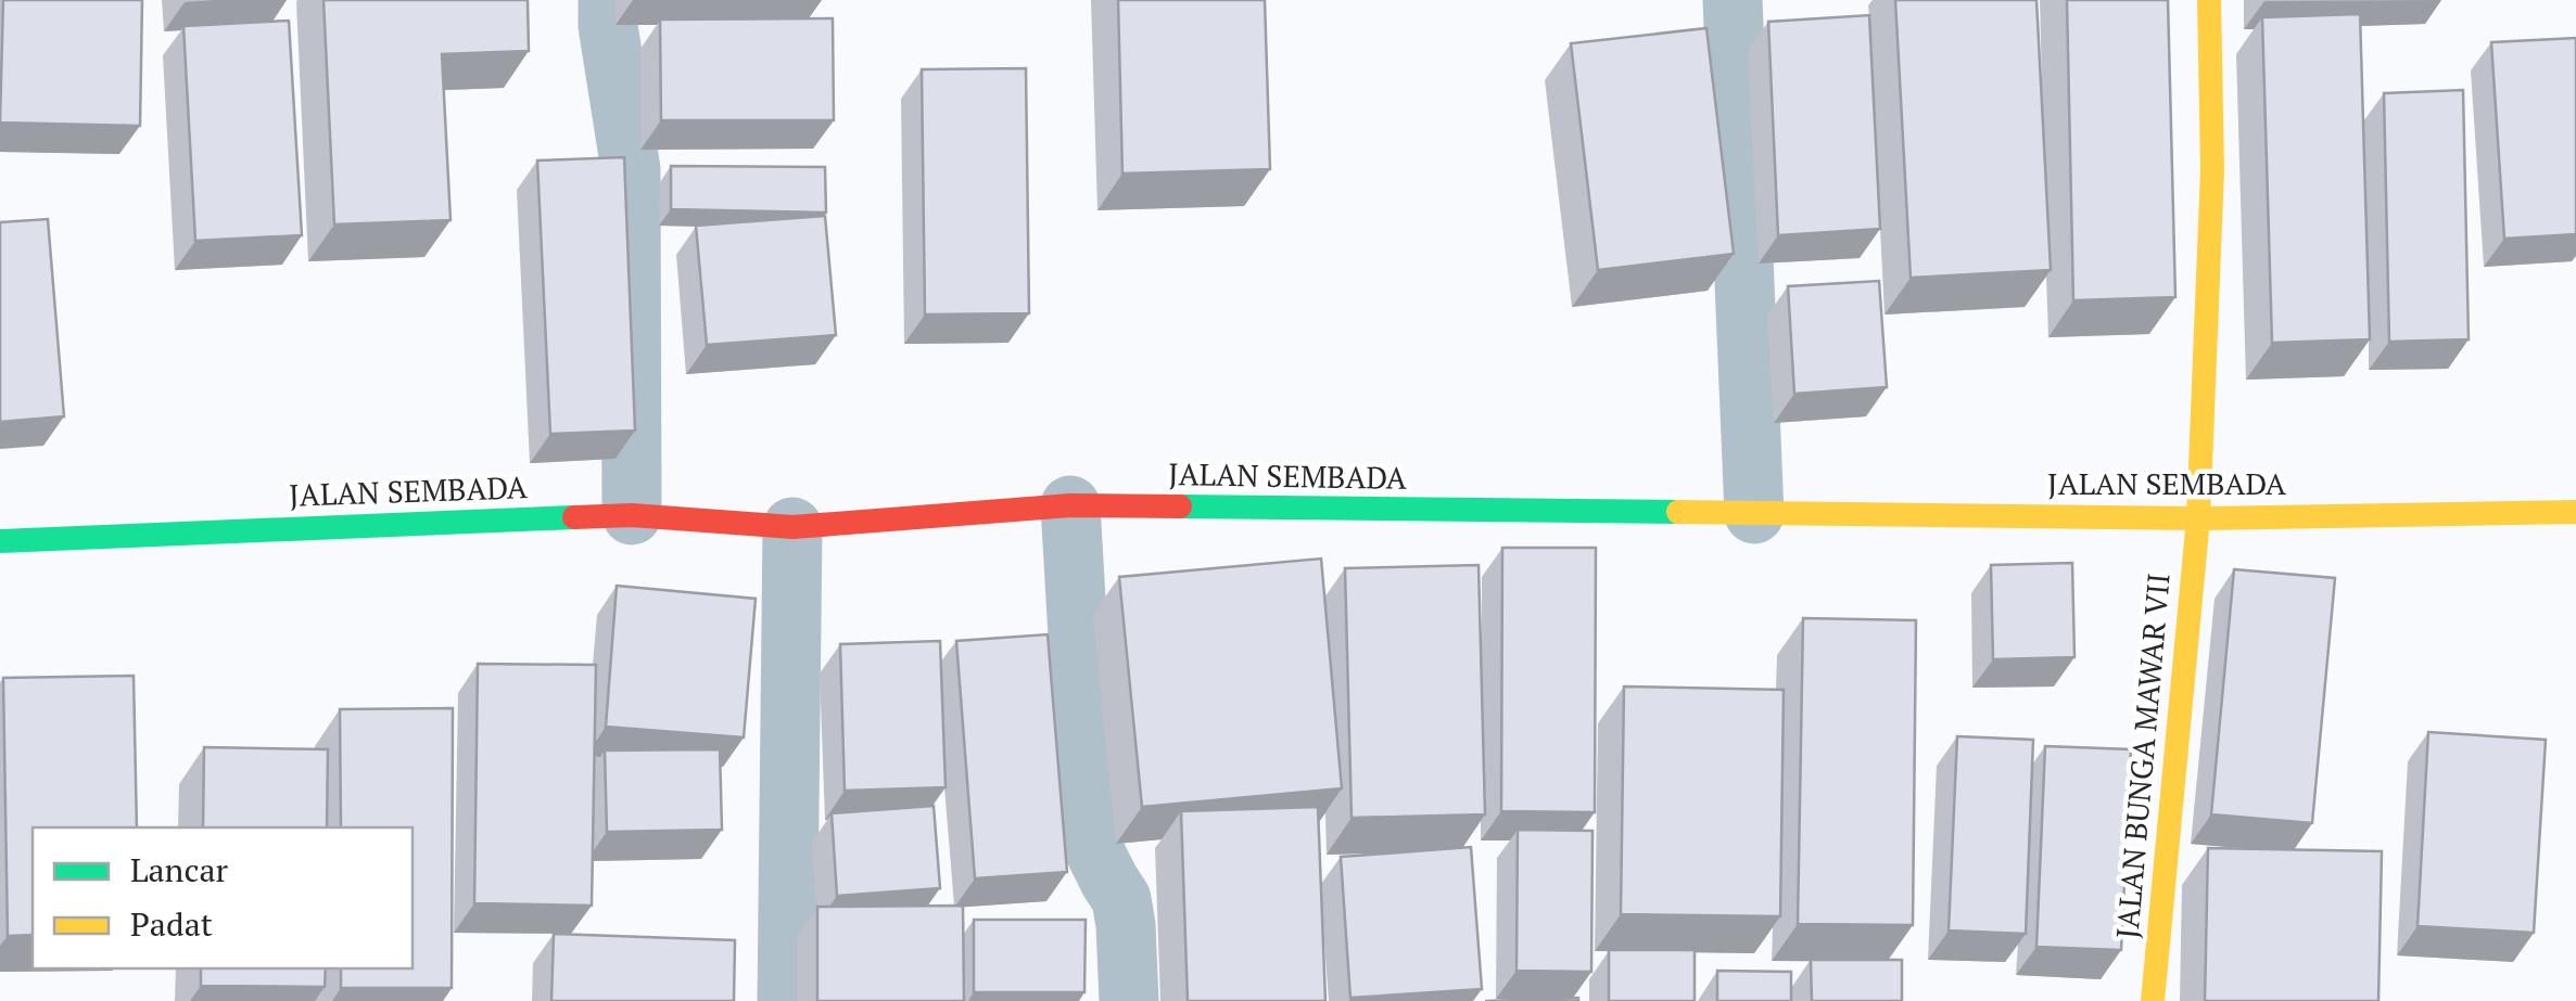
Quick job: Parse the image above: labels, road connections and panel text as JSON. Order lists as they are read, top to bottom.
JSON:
{
  "streets": {
    "street": ["JALAN SEMBADA", "JALAN BUNGA MAWAR VII"]
  },
  "crossings": [
    ["JALAN SEMBADA", "JALAN BUNGA MAWAR VII"]
  ],
  "legend": ["Lancar", "Padat"]
}
